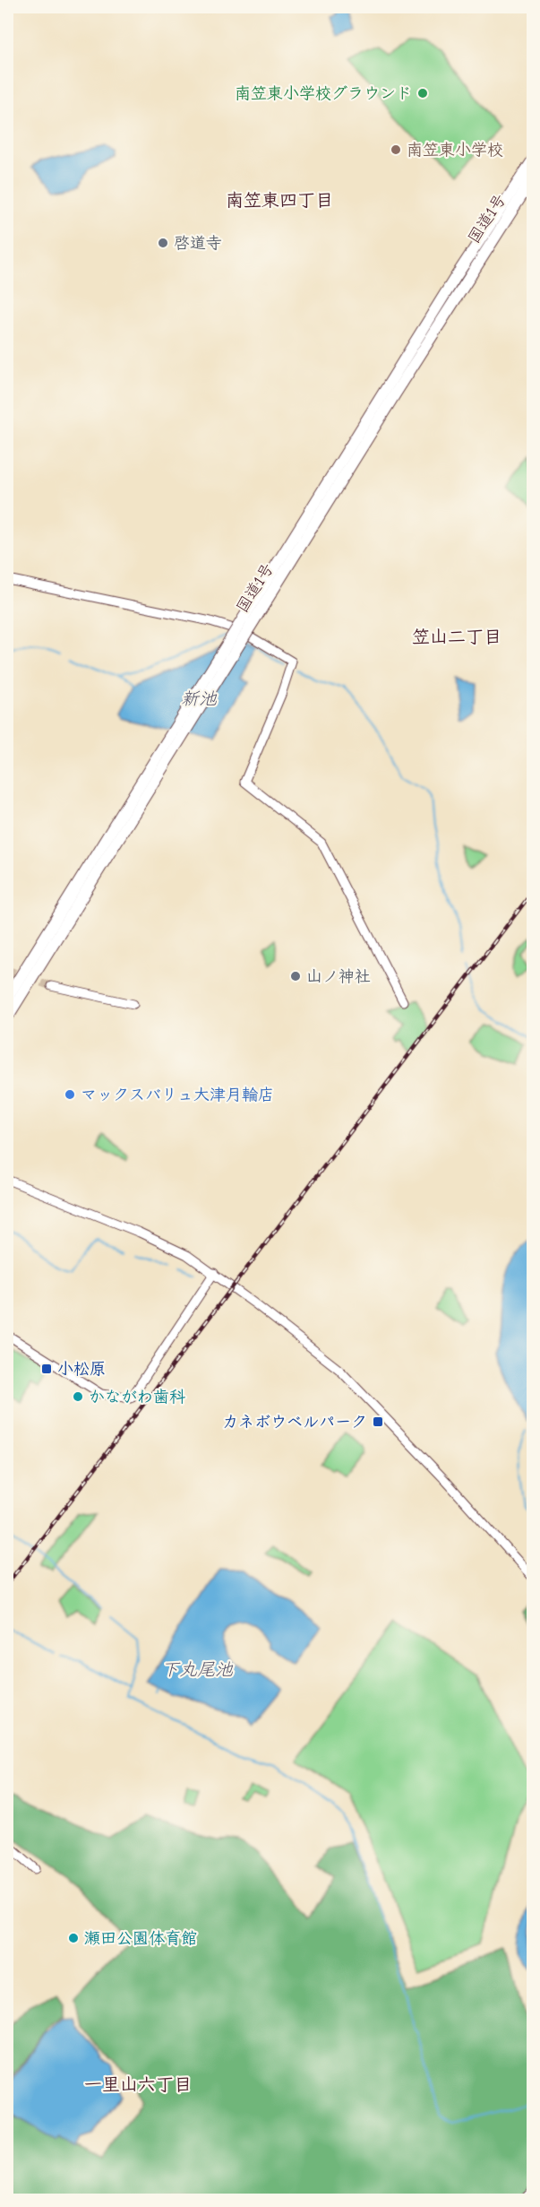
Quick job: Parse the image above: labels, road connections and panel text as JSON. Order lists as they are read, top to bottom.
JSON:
{
  "streets": {
    "highway": ["国道1号"]
  },
  "districts": ["南笠東四丁目", "笠山二丁目", "一里山六丁目"],
  "water": ["新池", "下丸尾池"],
  "places": {
    "other": [
      "南笠東小学校グラウンド",
      "南笠東小学校",
      "啓道寺",
      "山ノ神社",
      "マックスバリュ大津月輪店",
      "かながわ歯科",
      "瀬田公園体育館"
    ],
    "transit": ["小松原", "カネボウベルパーク"]
  }
}
